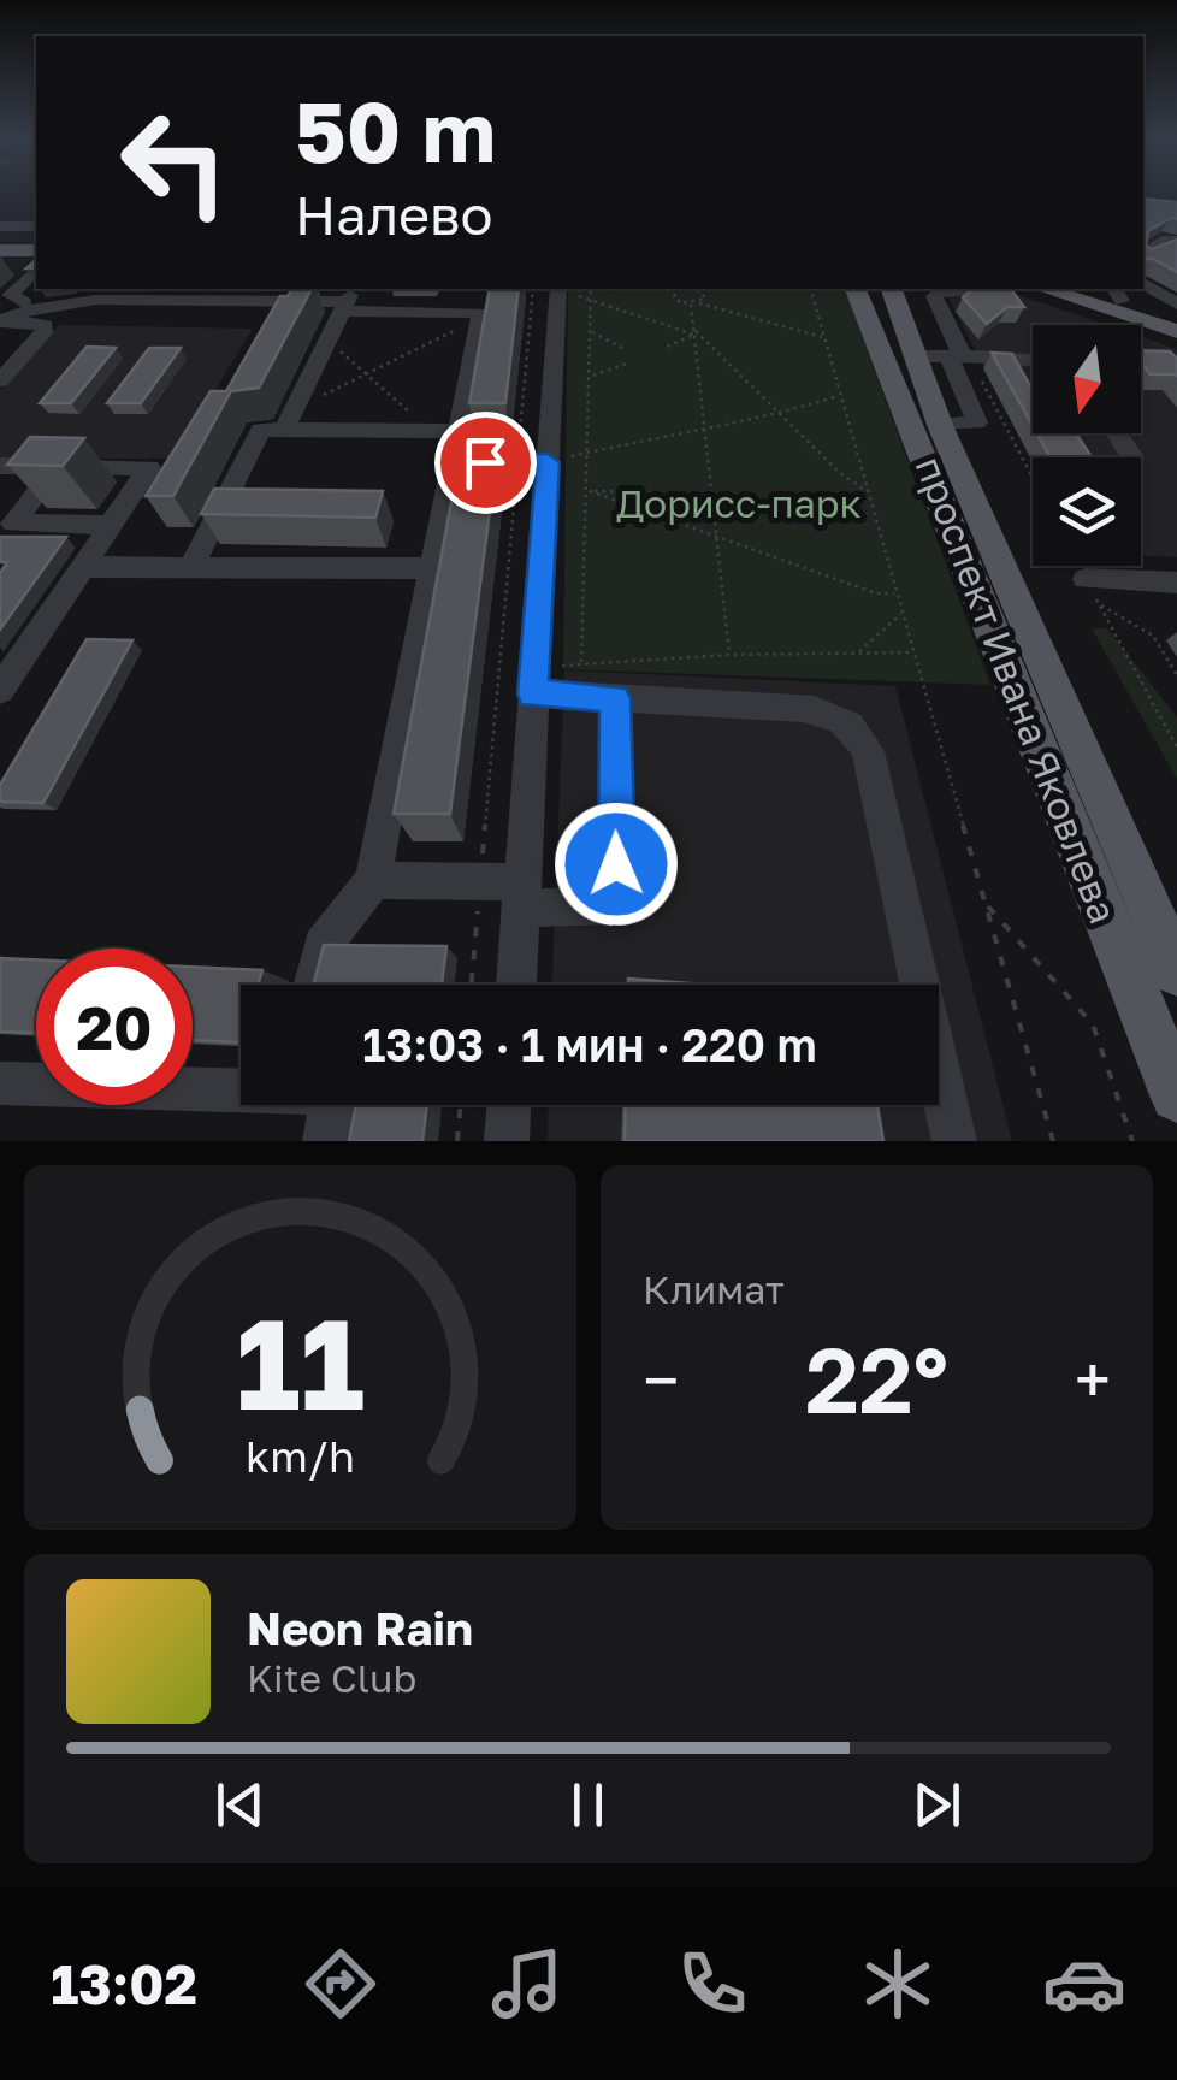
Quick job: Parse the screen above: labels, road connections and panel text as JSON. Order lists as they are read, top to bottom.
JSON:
{
  "streets": {
    "main road": ["проспект Ивана Яковлева"]
  },
  "parks": ["Дорисс-парк"],
  "north": "bottom",
  "page": {
    "turn": ["50 m", "Налево"],
    "limit": "20",
    "trip": "13:03 · 1 мин · 220 m",
    "tile": "Климат",
    "heat": ["−", "22°", "+"],
    "song": ["Neon Rain", "Kite Club"],
    "tabs": "13:02",
    "gauge": ["11", "km/h"]
  }
}
